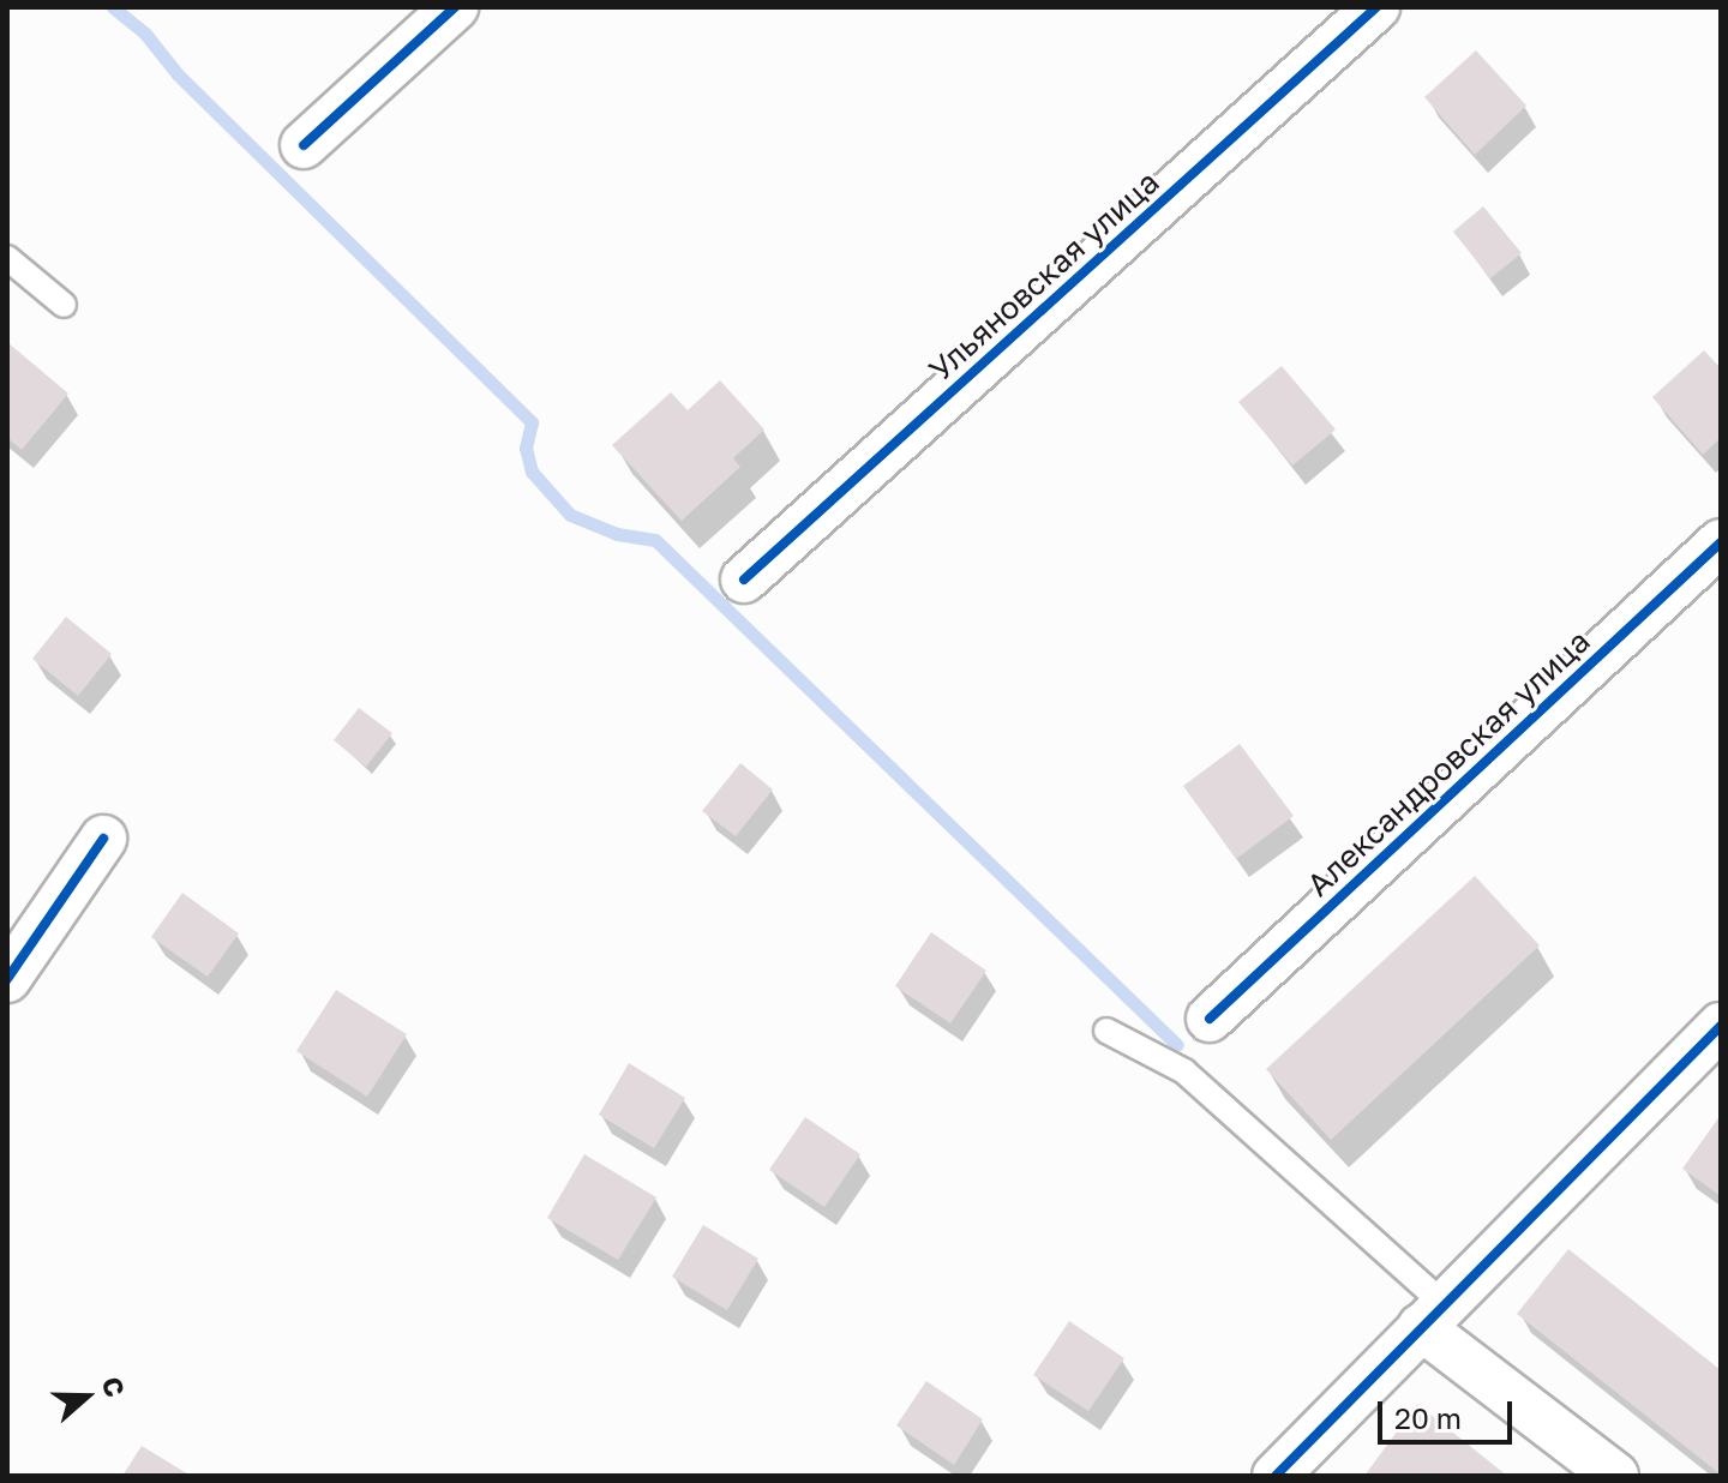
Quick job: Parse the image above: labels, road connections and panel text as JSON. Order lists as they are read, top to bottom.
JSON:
{
  "streets": {
    "street": ["Ульяновская улица", "Александровская улица"]
  },
  "scale_bar": "20 m",
  "north": "right"
}
